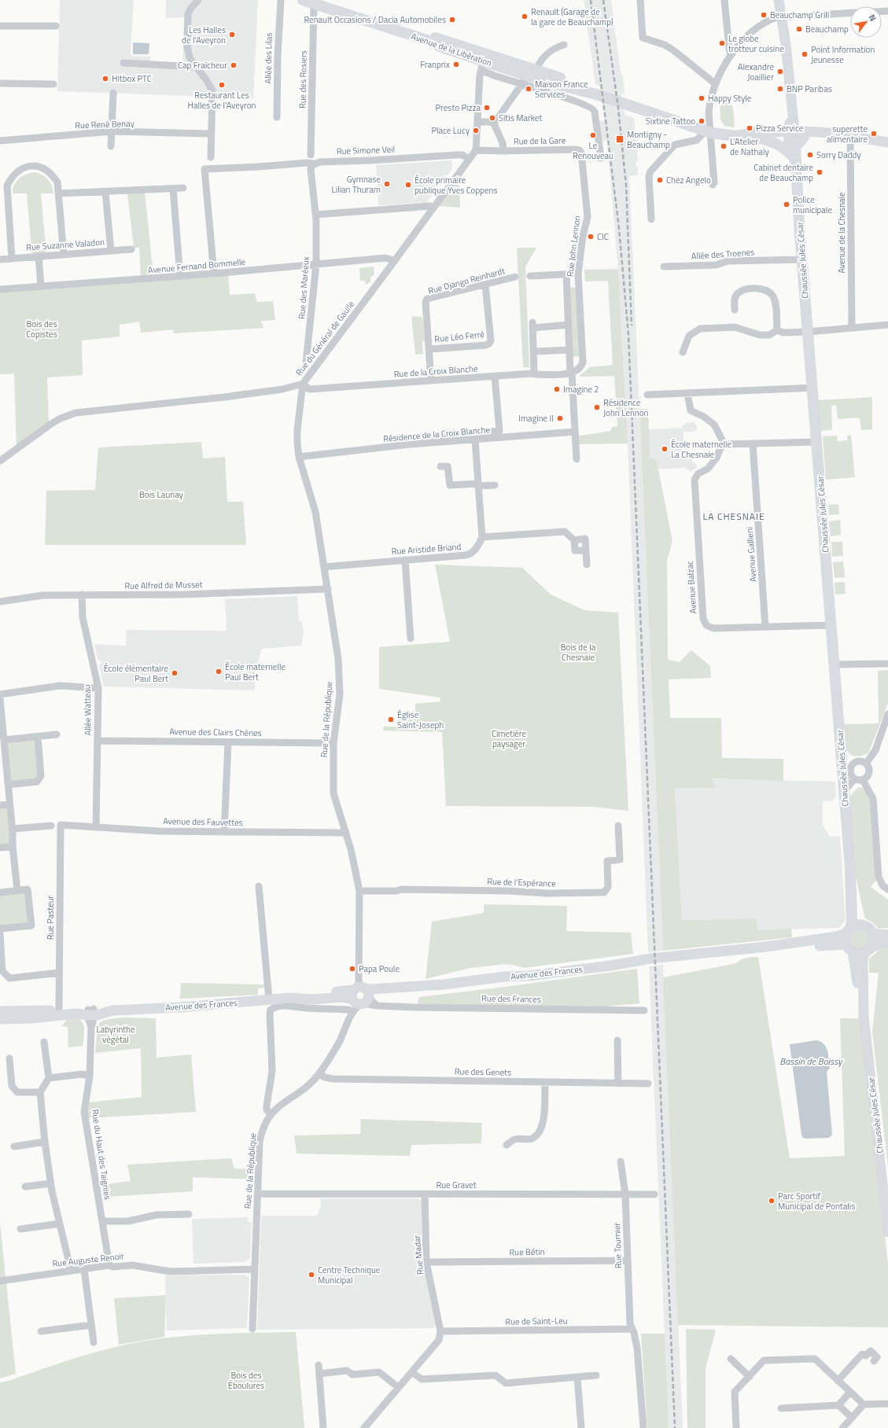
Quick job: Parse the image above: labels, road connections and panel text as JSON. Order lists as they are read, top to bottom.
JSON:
{
  "streets": {
    "main road": ["Avenue de la Libération", "Chaussée Jules César", "Avenue des Frances"],
    "street": [
      "Allée des Lilas",
      "Rue des Rosiers",
      "Rue René Benay",
      "Rue de la Gare",
      "Rue Simone Veil",
      "Avenue de la Chesnaie",
      "Rue Suzanne Valadon",
      "Rue John Lennon",
      "Allée des Troenes",
      "Avenue Fernand Bommelle",
      "Rue Django Reinhardt",
      "Rue des Maréeux",
      "Rue Léo Ferré",
      "Rue du Général de Gaulle",
      "Rue de la Croix Blanche",
      "Résidence de la Croix Blanche",
      "Rue Aristide Briand",
      "Avenue Gallieni",
      "Rue Alfred de Musset",
      "Avenue Balzac",
      "Allée Watteau",
      "Rue de la République",
      "Avenue des Clairs Chênes",
      "Avenue des Fauvettes",
      "Rue de l'Espérance",
      "Rue Pasteur",
      "Rue des Frances",
      "Rue des Genets",
      "Rue du Haut des Taignies",
      "Rue Gravet",
      "Rue Tournier",
      "Rue Bétin",
      "Rue Madar",
      "Rue Auguste Renoir",
      "Rue de Saint-Leu"
    ]
  },
  "crossings": [
    ["Avenue de la Libération", "Rue des Rosiers"],
    ["Rue de la Gare", "Rue John Lennon"],
    ["Rue de la Gare", "Rue du Général de Gaulle"],
    ["Rue Simone Veil", "Avenue Fernand Bommelle"],
    ["Rue Simone Veil", "Rue du Général de Gaulle"],
    ["Rue John Lennon", "Rue de la Croix Blanche"],
    ["Allée des Troenes", "Chaussée Jules César"],
    ["Chaussée Jules César", "Avenue Balzac"],
    ["Avenue Fernand Bommelle", "Rue des Maréeux"],
    ["Avenue Fernand Bommelle", "Rue du Général de Gaulle"],
    ["Rue Django Reinhardt", "Rue Léo Ferré"],
    ["Rue Django Reinhardt", "Rue de la Croix Blanche"],
    ["Rue du Général de Gaulle", "Rue de la Croix Blanche"],
    ["Rue du Général de Gaulle", "Rue de la République"],
    ["Rue de la Croix Blanche", "Rue de la République"],
    ["Résidence de la Croix Blanche", "Rue de la République"],
    ["Rue Aristide Briand", "Rue de la République"],
    ["Avenue Gallieni", "Avenue Balzac"],
    ["Rue Alfred de Musset", "Allée Watteau"],
    ["Rue Alfred de Musset", "Rue de la République"],
    ["Allée Watteau", "Avenue des Clairs Chênes"],
    ["Allée Watteau", "Avenue des Fauvettes"],
    ["Rue de la République", "Avenue des Clairs Chênes"],
    ["Rue de la République", "Avenue des Fauvettes"],
    ["Rue de la République", "Rue de l'Espérance"],
    ["Rue de la République", "Avenue des Frances"],
    ["Rue de la République", "Rue des Frances"],
    ["Rue de la République", "Rue des Genets"],
    ["Rue de la République", "Rue Gravet"],
    ["Rue de la République", "Rue Auguste Renoir"],
    ["Avenue des Fauvettes", "Rue Pasteur"],
    ["Rue Pasteur", "Avenue des Frances"],
    ["Avenue des Frances", "Rue des Frances"],
    ["Avenue des Frances", "Rue du Haut des Taignies"],
    ["Rue du Haut des Taignies", "Rue Auguste Renoir"],
    ["Rue Gravet", "Rue Tournier"],
    ["Rue Gravet", "Rue Madar"],
    ["Rue Tournier", "Rue Bétin"],
    ["Rue Tournier", "Rue de Saint-Leu"],
    ["Rue Bétin", "Rue Madar"],
    ["Rue Madar", "Rue de Saint-Leu"]
  ],
  "districts": ["LA CHESNAIE"],
  "water": ["Bassin de Boissy"],
  "parks": [
    "Bois des Copistes",
    "Bois Launay",
    "Bois de la Chesnaie",
    "Cimetière paysager",
    "Labyrinthe végétal",
    "Bois des Éboulures"
  ],
  "places": {
    "other": [
      "Beauchamp Grill",
      "Renault (Garage de la gare de Beauchamp)",
      "Renault Occasions / Dacia Automobiles",
      "Beauchamp",
      "Les Halles de l'Aveyron",
      "Le globe trotteur cuisine",
      "Point Information Jeunesse",
      "Franprix",
      "Cap Fraîcheur",
      "Alexandre Joaillier",
      "Hitbox PTC",
      "Restaurant Les Halles de l'Aveyron",
      "Maison France Services",
      "BNP Paribas",
      "Happy Style",
      "Presto Pizza",
      "Sitis Market",
      "Sixtine Tattoo",
      "Pizza Service",
      "Place Lucy",
      "superette alimentaire",
      "Le Renouveau",
      "L'Atelier de Nathaly",
      "Sorry Daddy",
      "Cabinet dentaire de Beauchamp",
      "Chez Angelo",
      "Gymnase Lilian Thuram",
      "École primaire publique Yves Coppens",
      "Police municipale",
      "CIC",
      "Imagine 2",
      "Résidence John Lennon",
      "Imagine II",
      "École maternelle La Chesnaie",
      "École maternelle Paul Bert",
      "École élémentaire Paul Bert",
      "Église Saint-Joseph",
      "Papa Poule",
      "Parc Sportif Municipal de Pontalis",
      "Centre Technique Municipal"
    ],
    "transit": ["Montigny - Beauchamp"]
  },
  "north": "top right"
}
